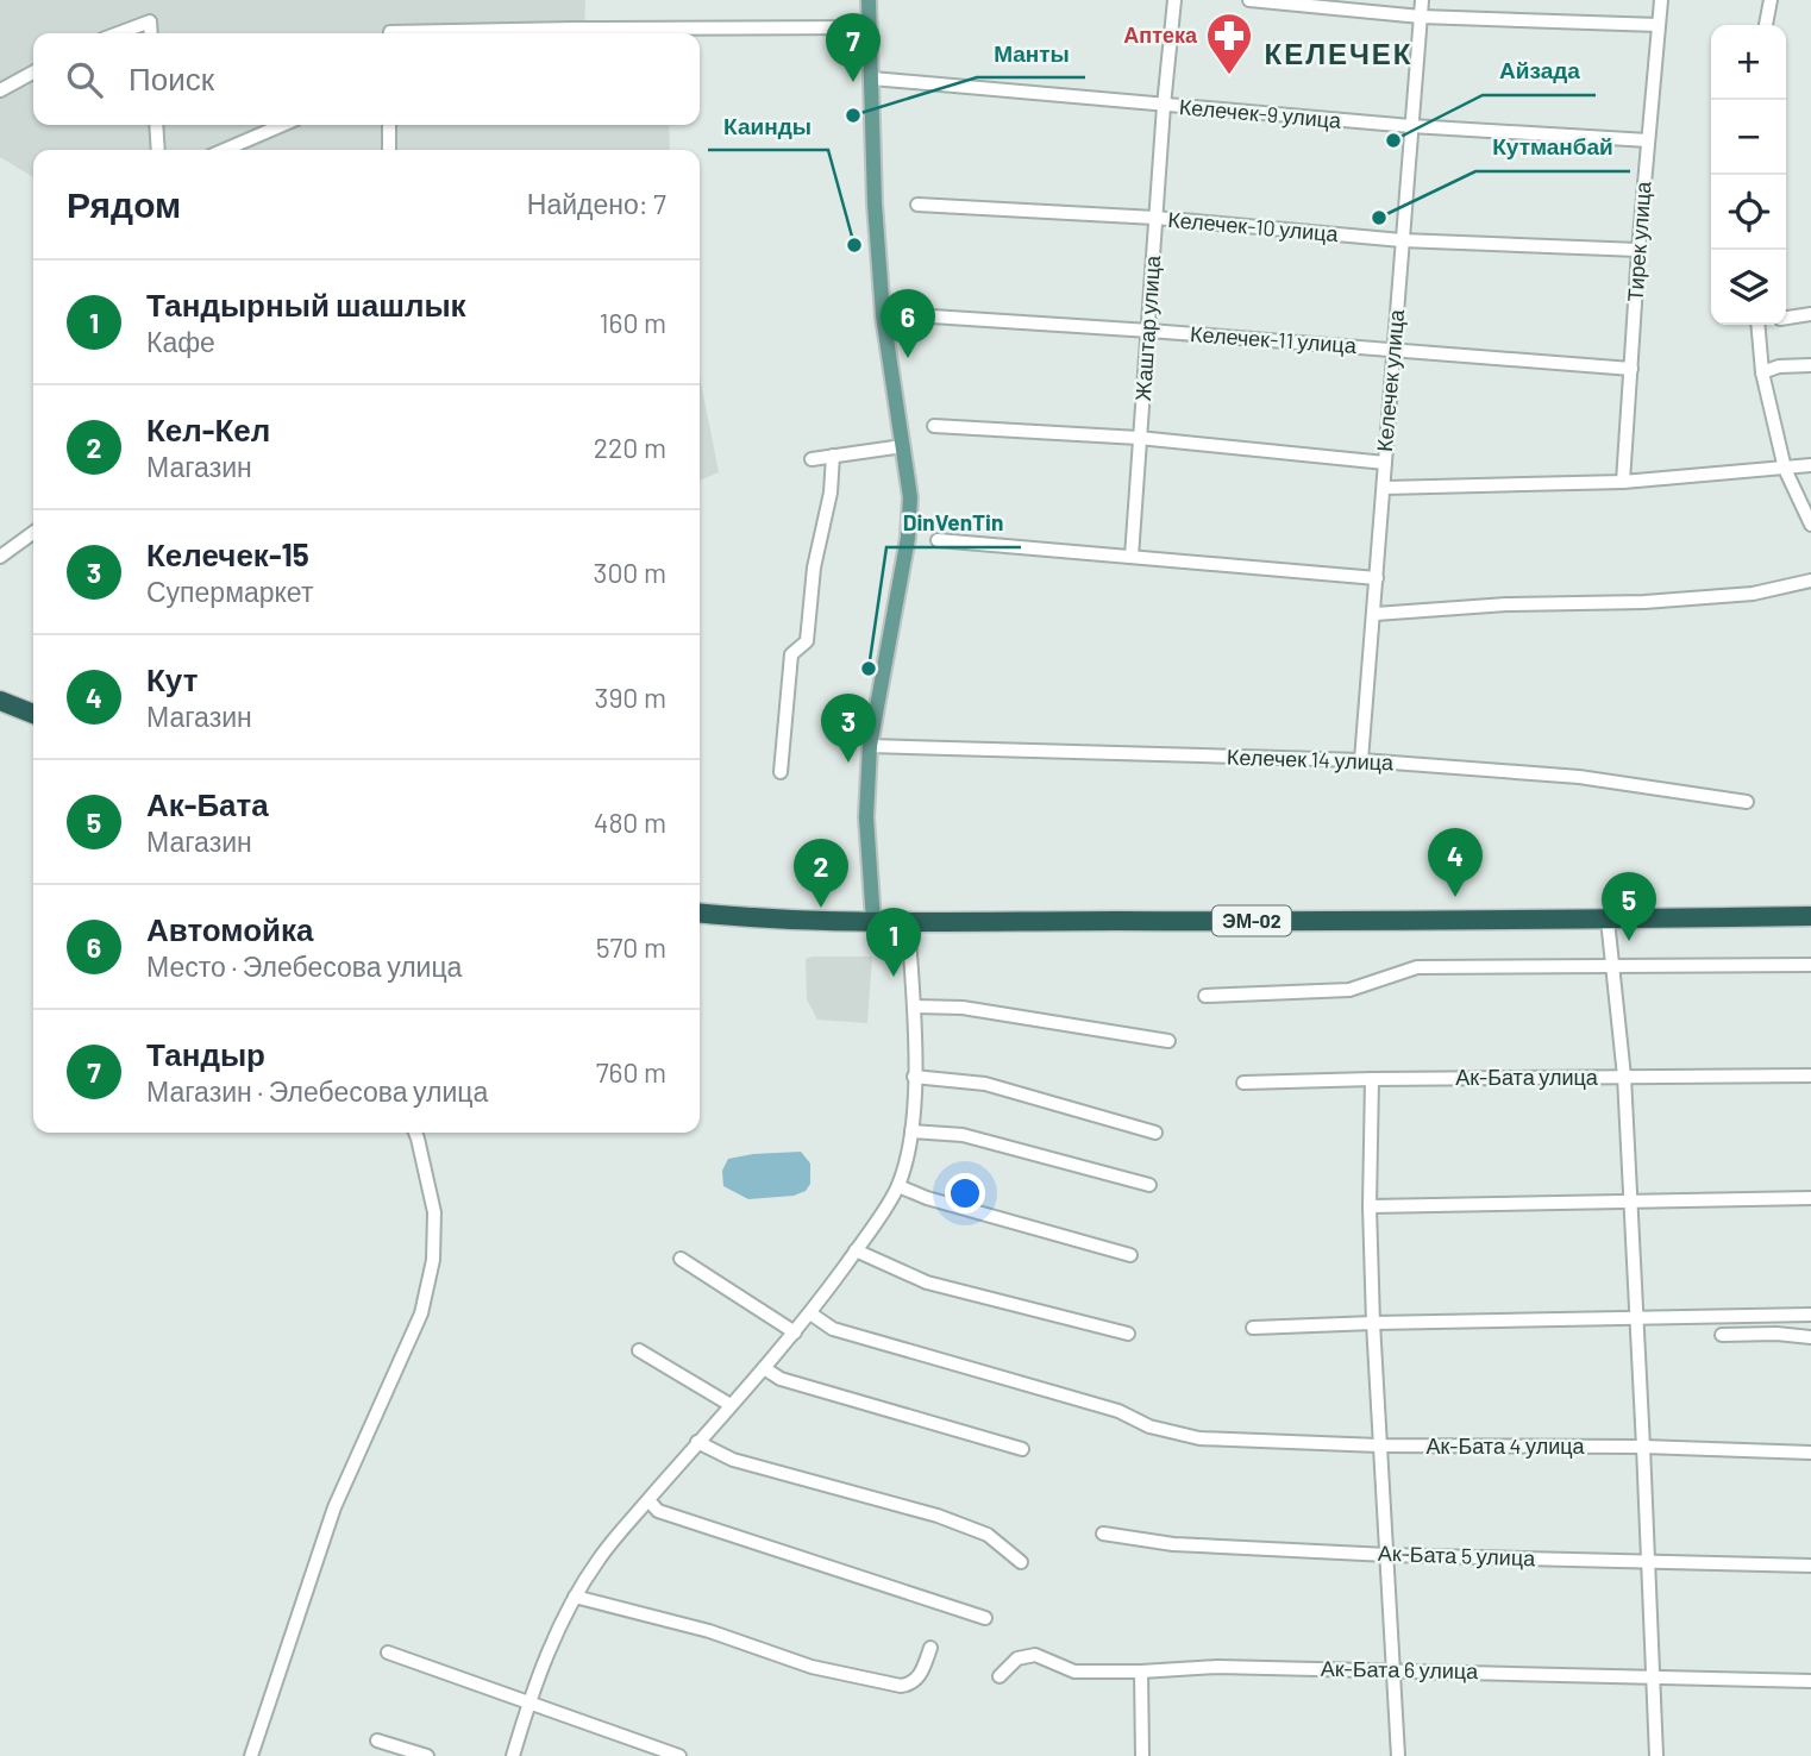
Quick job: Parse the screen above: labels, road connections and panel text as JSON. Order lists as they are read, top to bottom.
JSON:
{
  "streets": {
    "highway": ["ЭМ-02"],
    "street": [
      "Келечек-9 улица",
      "Келечек-10 улица",
      "Тирек улица",
      "Жаштар улица",
      "Келечек-11 улица",
      "Келечек улица",
      "Келечек 14 улица",
      "Ак-Бата улица",
      "Ак-Бата 4 улица",
      "Ак-Бата 5 улица",
      "Ак-Бата 6 улица"
    ]
  },
  "crossings": [
    ["Келечек-9 улица", "Тирек улица"],
    ["Келечек-9 улица", "Жаштар улица"],
    ["Келечек-9 улица", "Келечек улица"],
    ["Келечек-10 улица", "Тирек улица"],
    ["Келечек-10 улица", "Жаштар улица"],
    ["Келечек-10 улица", "Келечек улица"],
    ["Тирек улица", "Келечек-11 улица"],
    ["Жаштар улица", "Келечек-11 улица"],
    ["Келечек-11 улица", "Келечек улица"],
    ["Келечек улица", "Келечек 14 улица"]
  ],
  "districts": ["КЕЛЕЧЕК"],
  "places": {
    "pharmacy": ["Аптека"],
    "other": [
      "Манты",
      "Айзада",
      "Кутманбай",
      "Каинды",
      "DinVenTin"
    ]
  },
  "page": {
    "pins": [
      "7",
      "6",
      "3",
      "4",
      "2",
      "5",
      "1"
    ],
    "map_buttons": ["+", "−"],
    "search": "Поиск",
    "heading": ["Рядом", "Найдено: 7"],
    "list": [
      {
        "mark": "1",
        "name": "Тандырный шашлык",
        "note": "Кафе",
        "value": "160 m"
      },
      {
        "mark": "2",
        "name": "Кел-Кел",
        "note": "Магазин",
        "value": "220 m"
      },
      {
        "mark": "3",
        "name": "Келечек-15",
        "note": "Супермаркет",
        "value": "300 m"
      },
      {
        "mark": "4",
        "name": "Кут",
        "note": "Магазин",
        "value": "390 m"
      },
      {
        "mark": "5",
        "name": "Ак-Бата",
        "note": "Магазин",
        "value": "480 m"
      },
      {
        "mark": "6",
        "name": "Автомойка",
        "note": "Место · Элебесова улица",
        "value": "570 m"
      },
      {
        "mark": "7",
        "name": "Тандыр",
        "note": "Магазин · Элебесова улица",
        "value": "760 m"
      }
    ]
  }
}
